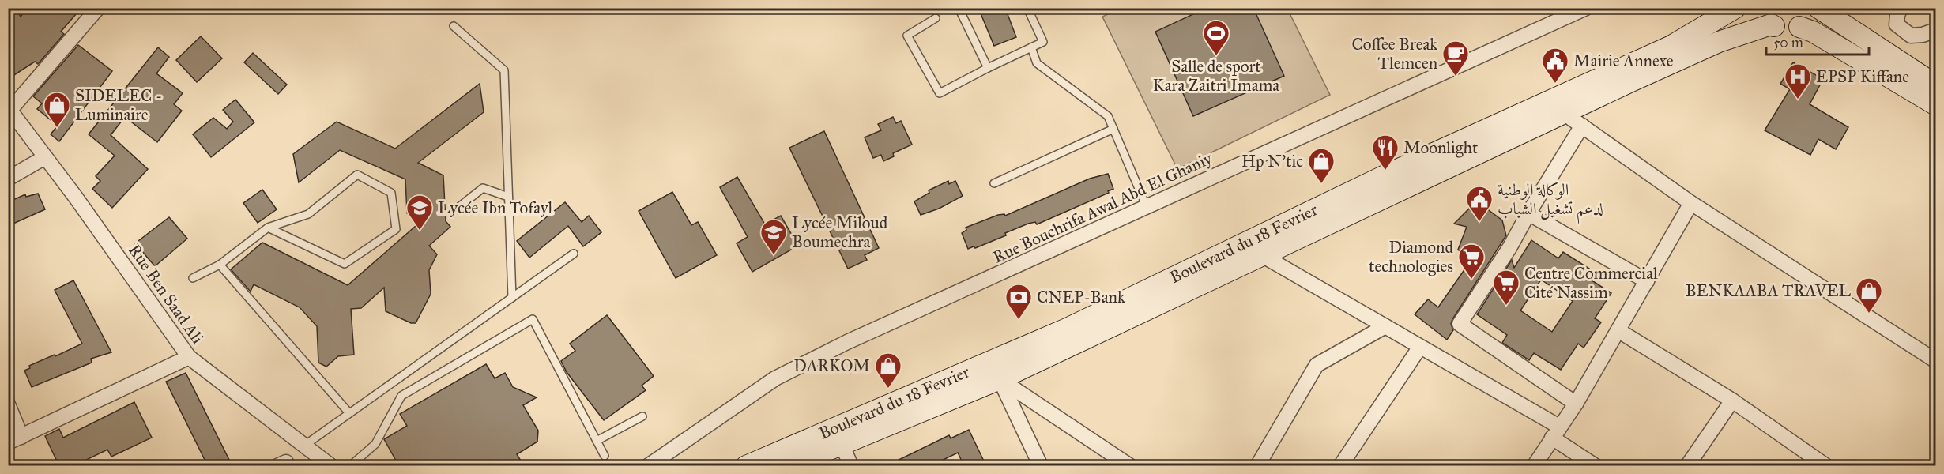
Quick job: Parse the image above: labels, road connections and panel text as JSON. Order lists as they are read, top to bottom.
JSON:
{
  "streets": {
    "main road": ["Boulevard du 18 Fevrier"],
    "street": ["Rue Bouchrifa Awal Abd El Ghaniy", "Rue Ben Saad Ali"]
  },
  "places": {
    "sports": ["Salle de sport Kara Zaitri Imama"],
    "cafe": ["Coffee Break Tlemcen"],
    "public building": ["Mairie Annexe", "الوكالة الوطنية لدعم تشغيل الشباب"],
    "hospital": ["EPSP Kiffane"],
    "shop": [
      "SIDELEC - Luminaire",
      "Hp N'tic",
      "BENKAABA TRAVEL",
      "DARKOM"
    ],
    "restaurant": ["Moonlight"],
    "school or university": ["Lycée Ibn Tofayl", "Lycée Miloud Boumechra"],
    "supermarket": ["Diamond technologies", "Centre Commercial Cité Nassim"],
    "bank": ["CNEP-Bank"]
  },
  "scale_bar": "50 m"
}
